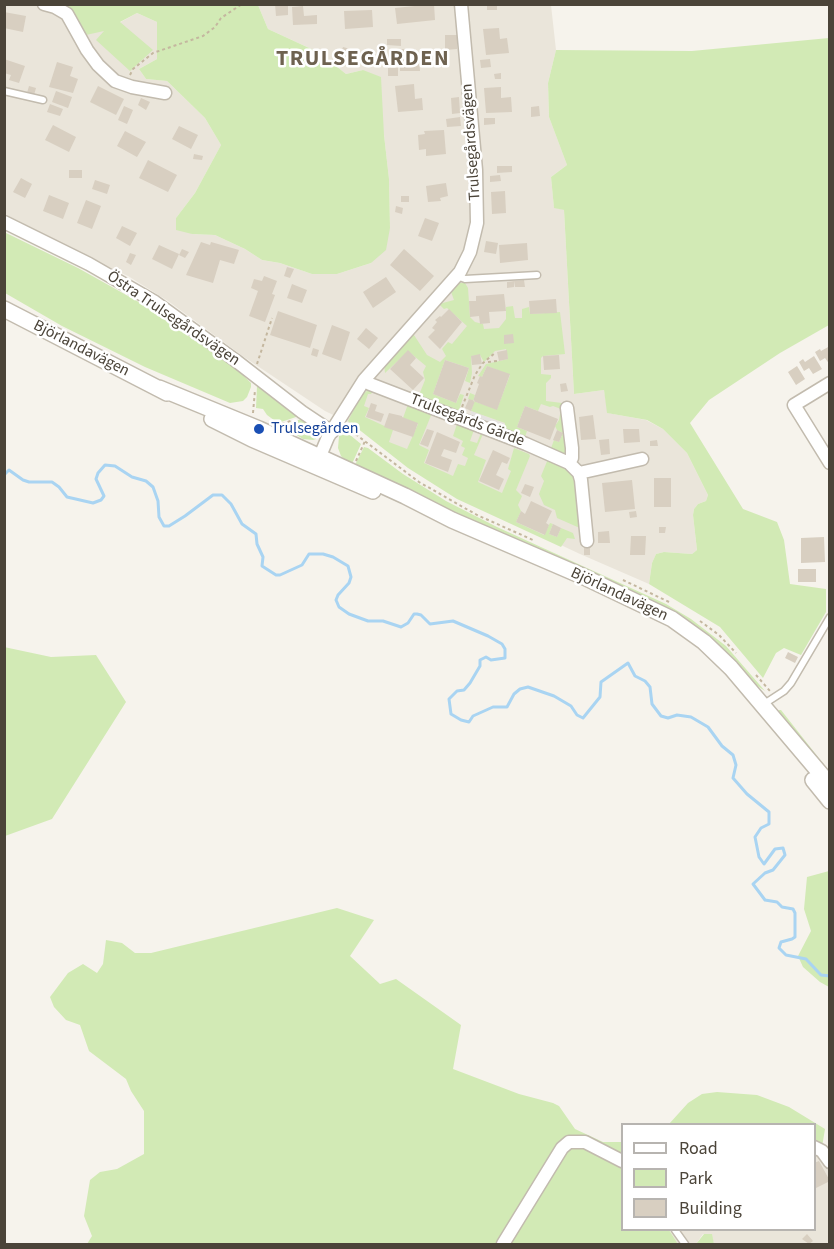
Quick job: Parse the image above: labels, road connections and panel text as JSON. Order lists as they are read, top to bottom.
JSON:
{
  "streets": {
    "street": [
      "Trulsegårdsvägen",
      "Östra Trulsegårdsvägen",
      "Björlandavägen",
      "Trulsegårds Gärde"
    ]
  },
  "crossings": [
    ["Trulsegårdsvägen", "Östra Trulsegårdsvägen"],
    ["Trulsegårdsvägen", "Björlandavägen"],
    ["Trulsegårdsvägen", "Trulsegårds Gärde"]
  ],
  "districts": ["TRULSEGÅRDEN"],
  "places": ["Trulsegården"],
  "legend": ["Road", "Park", "Building"]
}
